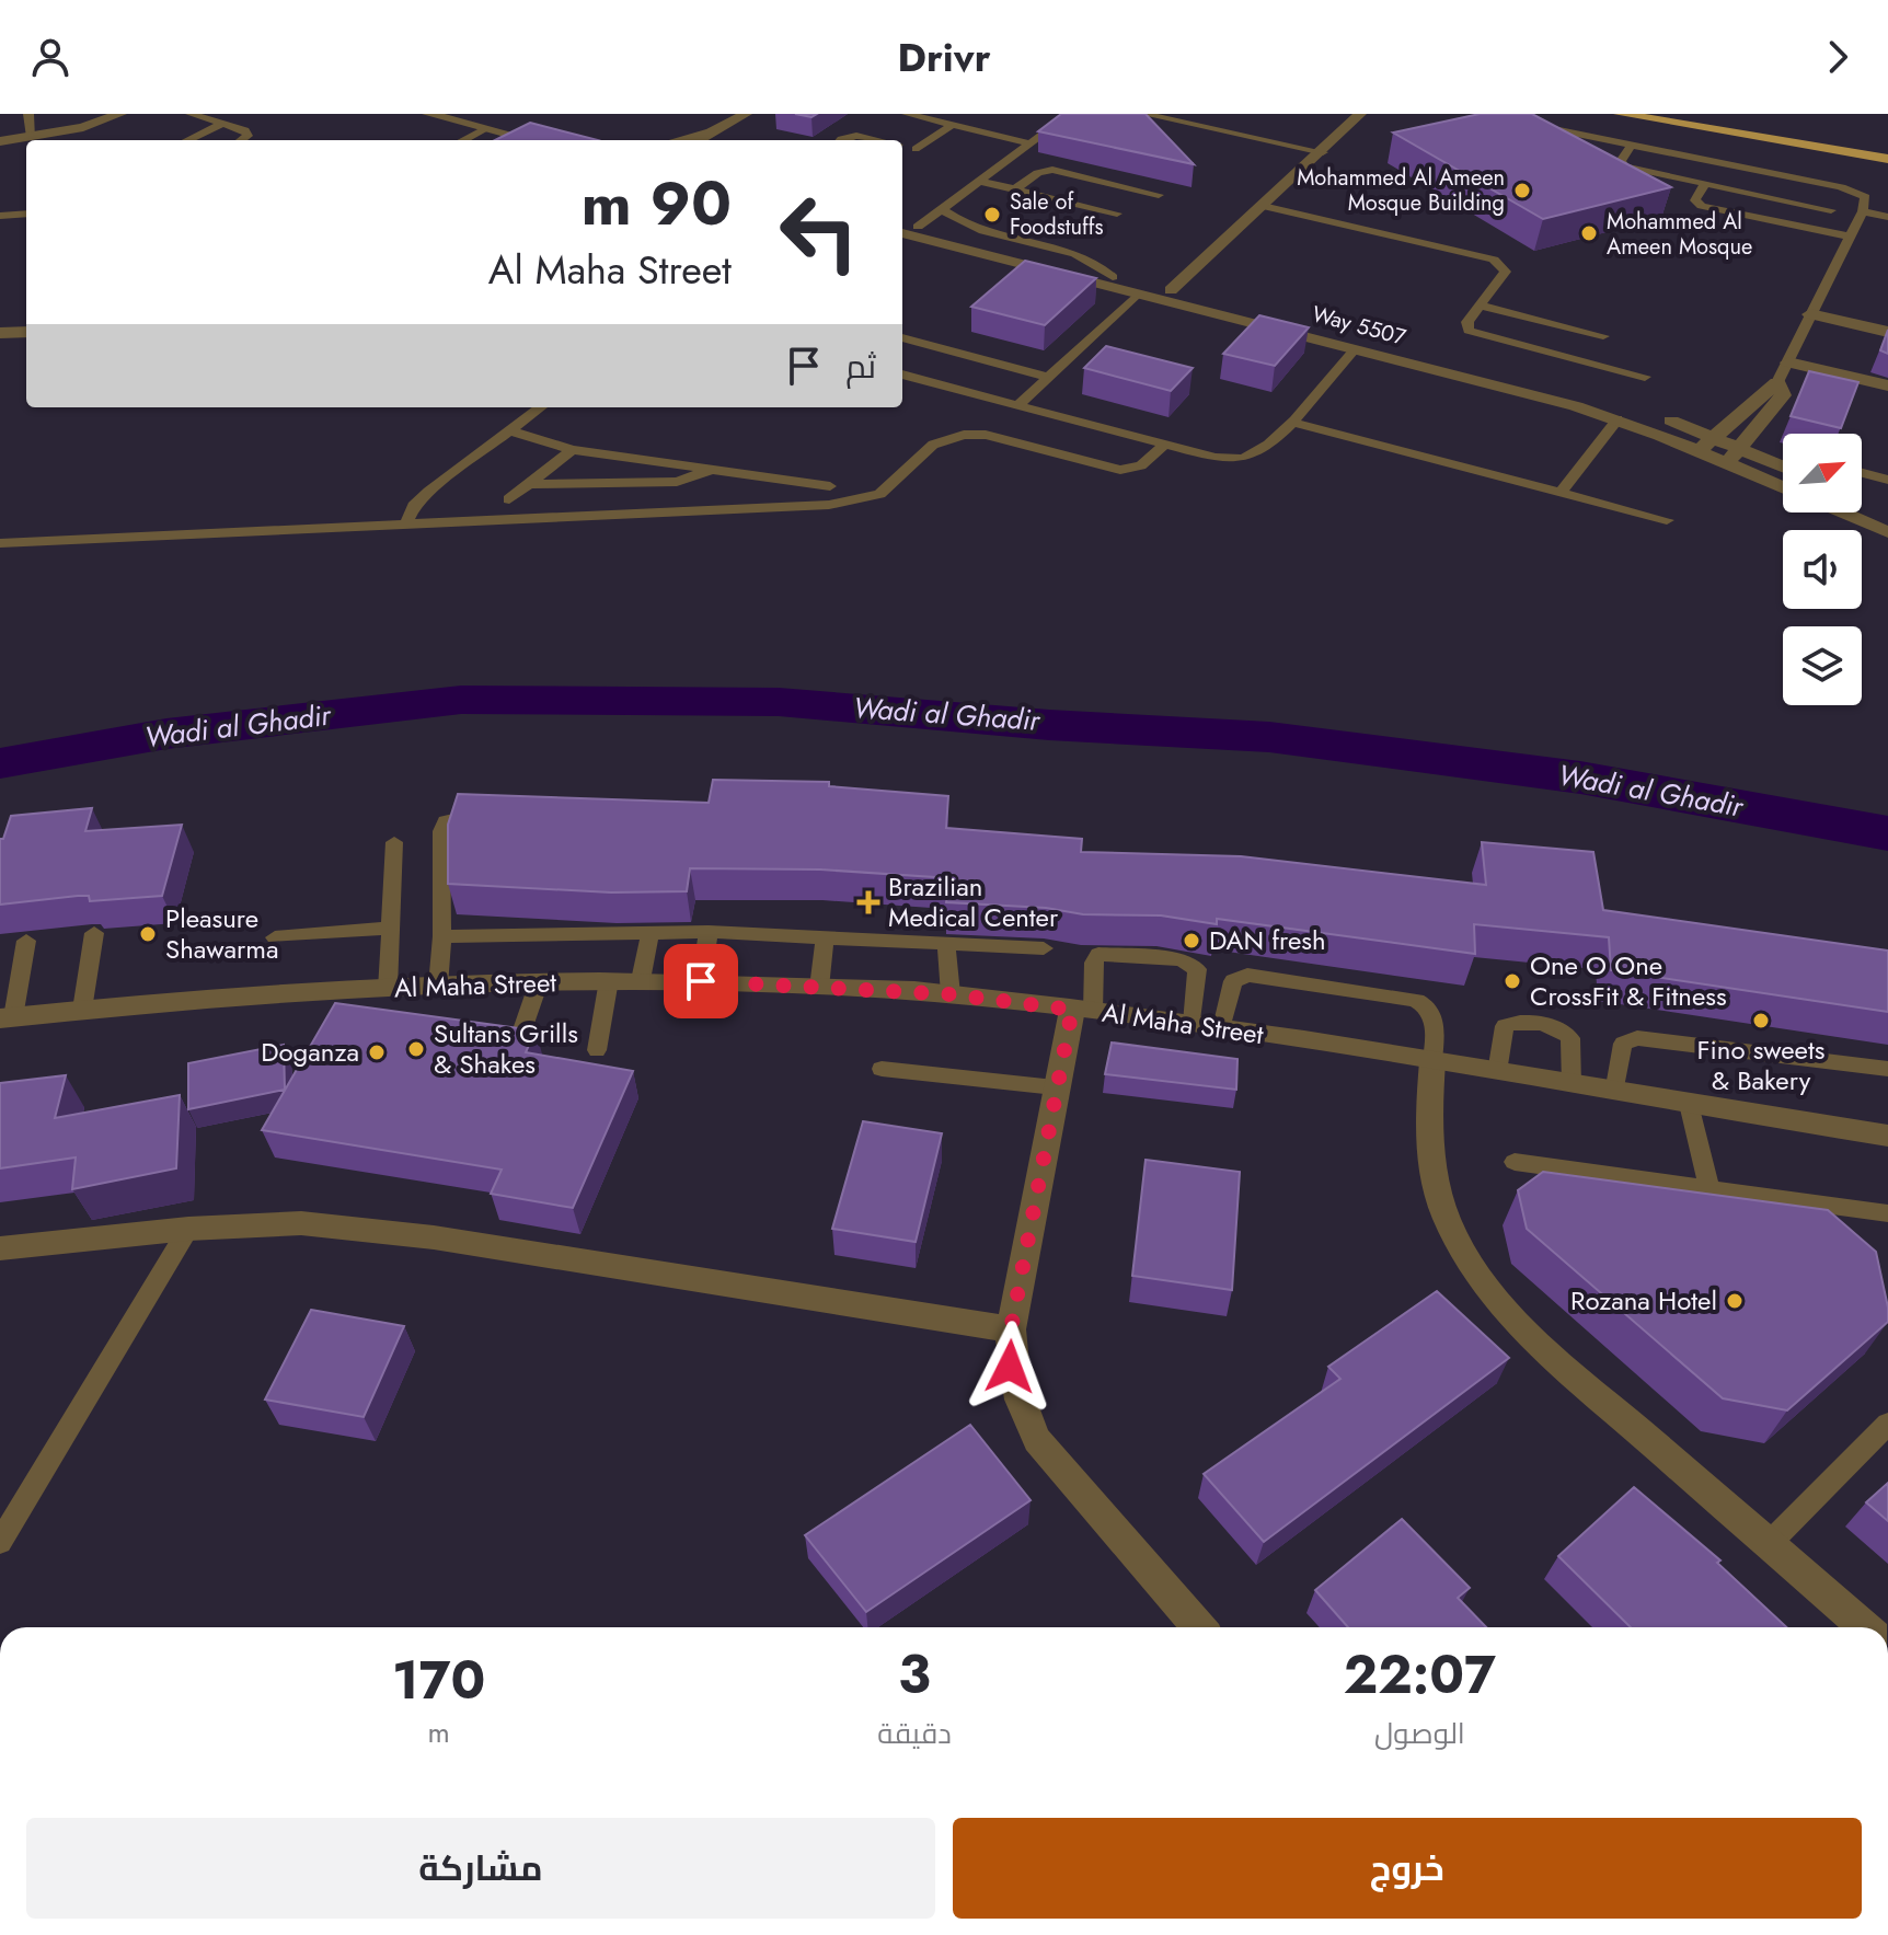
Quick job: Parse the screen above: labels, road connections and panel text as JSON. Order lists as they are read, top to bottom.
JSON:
{
  "streets": {
    "street": ["Way 5507", "Al Maha Street"]
  },
  "water": ["Wadi al Ghadir"],
  "places": {
    "other": [
      "Mohammed Al Ameen Mosque Building",
      "Sale of Foodstuffs",
      "Mohammed Al Ameen Mosque",
      "Pleasure Shawarma",
      "DAN fresh",
      "One O One CrossFit & Fitness",
      "Fino sweets & Bakery",
      "Sultans Grills & Shakes",
      "Doganza",
      "Rozana Hotel"
    ],
    "health": ["Brazilian Medical Center"]
  },
  "north": "top right",
  "page": {
    "header": "Drivr",
    "turn": ["90 m", "Al Maha Street"],
    "then": "ثم",
    "eta": [
      "22:07",
      "الوصول",
      "3",
      "دقيقة",
      "170",
      "m"
    ],
    "buttons": ["خروج", "مشاركة"]
  }
}
